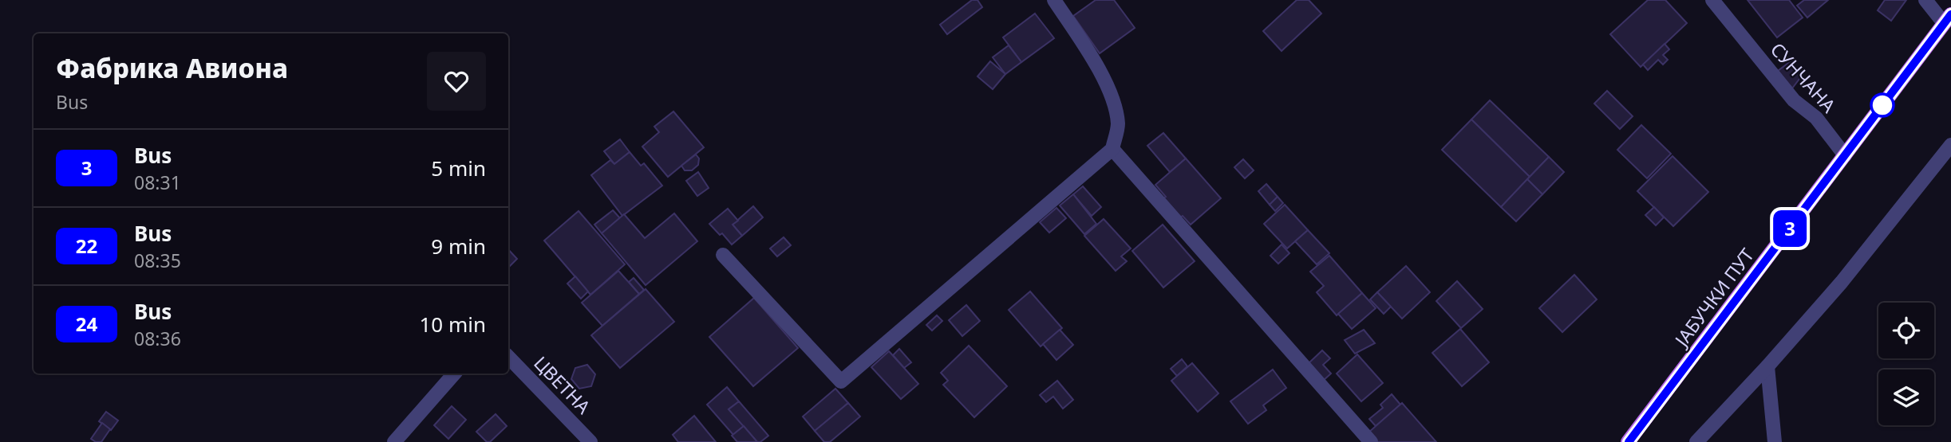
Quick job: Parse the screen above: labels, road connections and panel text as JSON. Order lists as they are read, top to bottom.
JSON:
{
  "streets": {
    "main road": ["ЈАБУЧКИ ПУТ"],
    "street": ["СУНЧАНА", "ЦВЕТНА"]
  },
  "crossings": [
    ["СУНЧАНА", "ЈАБУЧКИ ПУТ"]
  ],
  "lines": ["bus line 3"],
  "page": {
    "on_map": "3",
    "heading": ["Фабрика Авиона", "Bus"],
    "list": [
      {
        "mark": "3",
        "name": "Bus",
        "note": "08:31",
        "value": "5 min"
      },
      {
        "mark": "22",
        "name": "Bus",
        "note": "08:35",
        "value": "9 min"
      },
      {
        "mark": "24",
        "name": "Bus",
        "note": "08:36",
        "value": "10 min"
      }
    ]
  }
}
